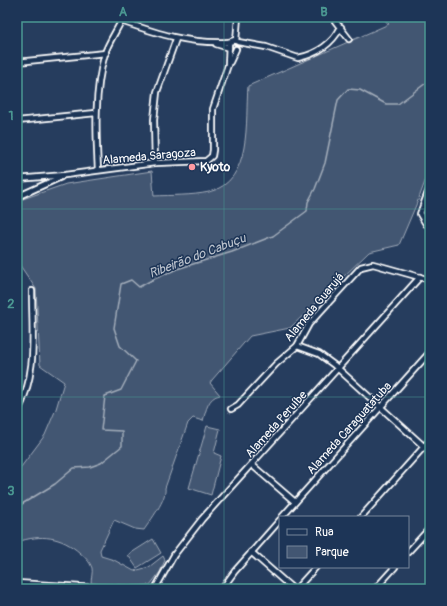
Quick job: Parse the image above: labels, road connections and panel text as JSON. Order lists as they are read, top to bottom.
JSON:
{
  "streets": {
    "street": [
      "Alameda Saragoza",
      "Alameda Guarujá",
      "Alameda Peruíbe",
      "Alameda Caraguatatuba"
    ]
  },
  "crossings": [
    ["Alameda Guarujá", "Alameda Peruíbe"]
  ],
  "water": ["Ribeirão do Cabuçu"],
  "places": ["Kyoto"],
  "legend": ["Rua", "Parque"],
  "grid": {
    "columns": ["A", "B"],
    "rows": ["1", "2", "3"]
  }
}
